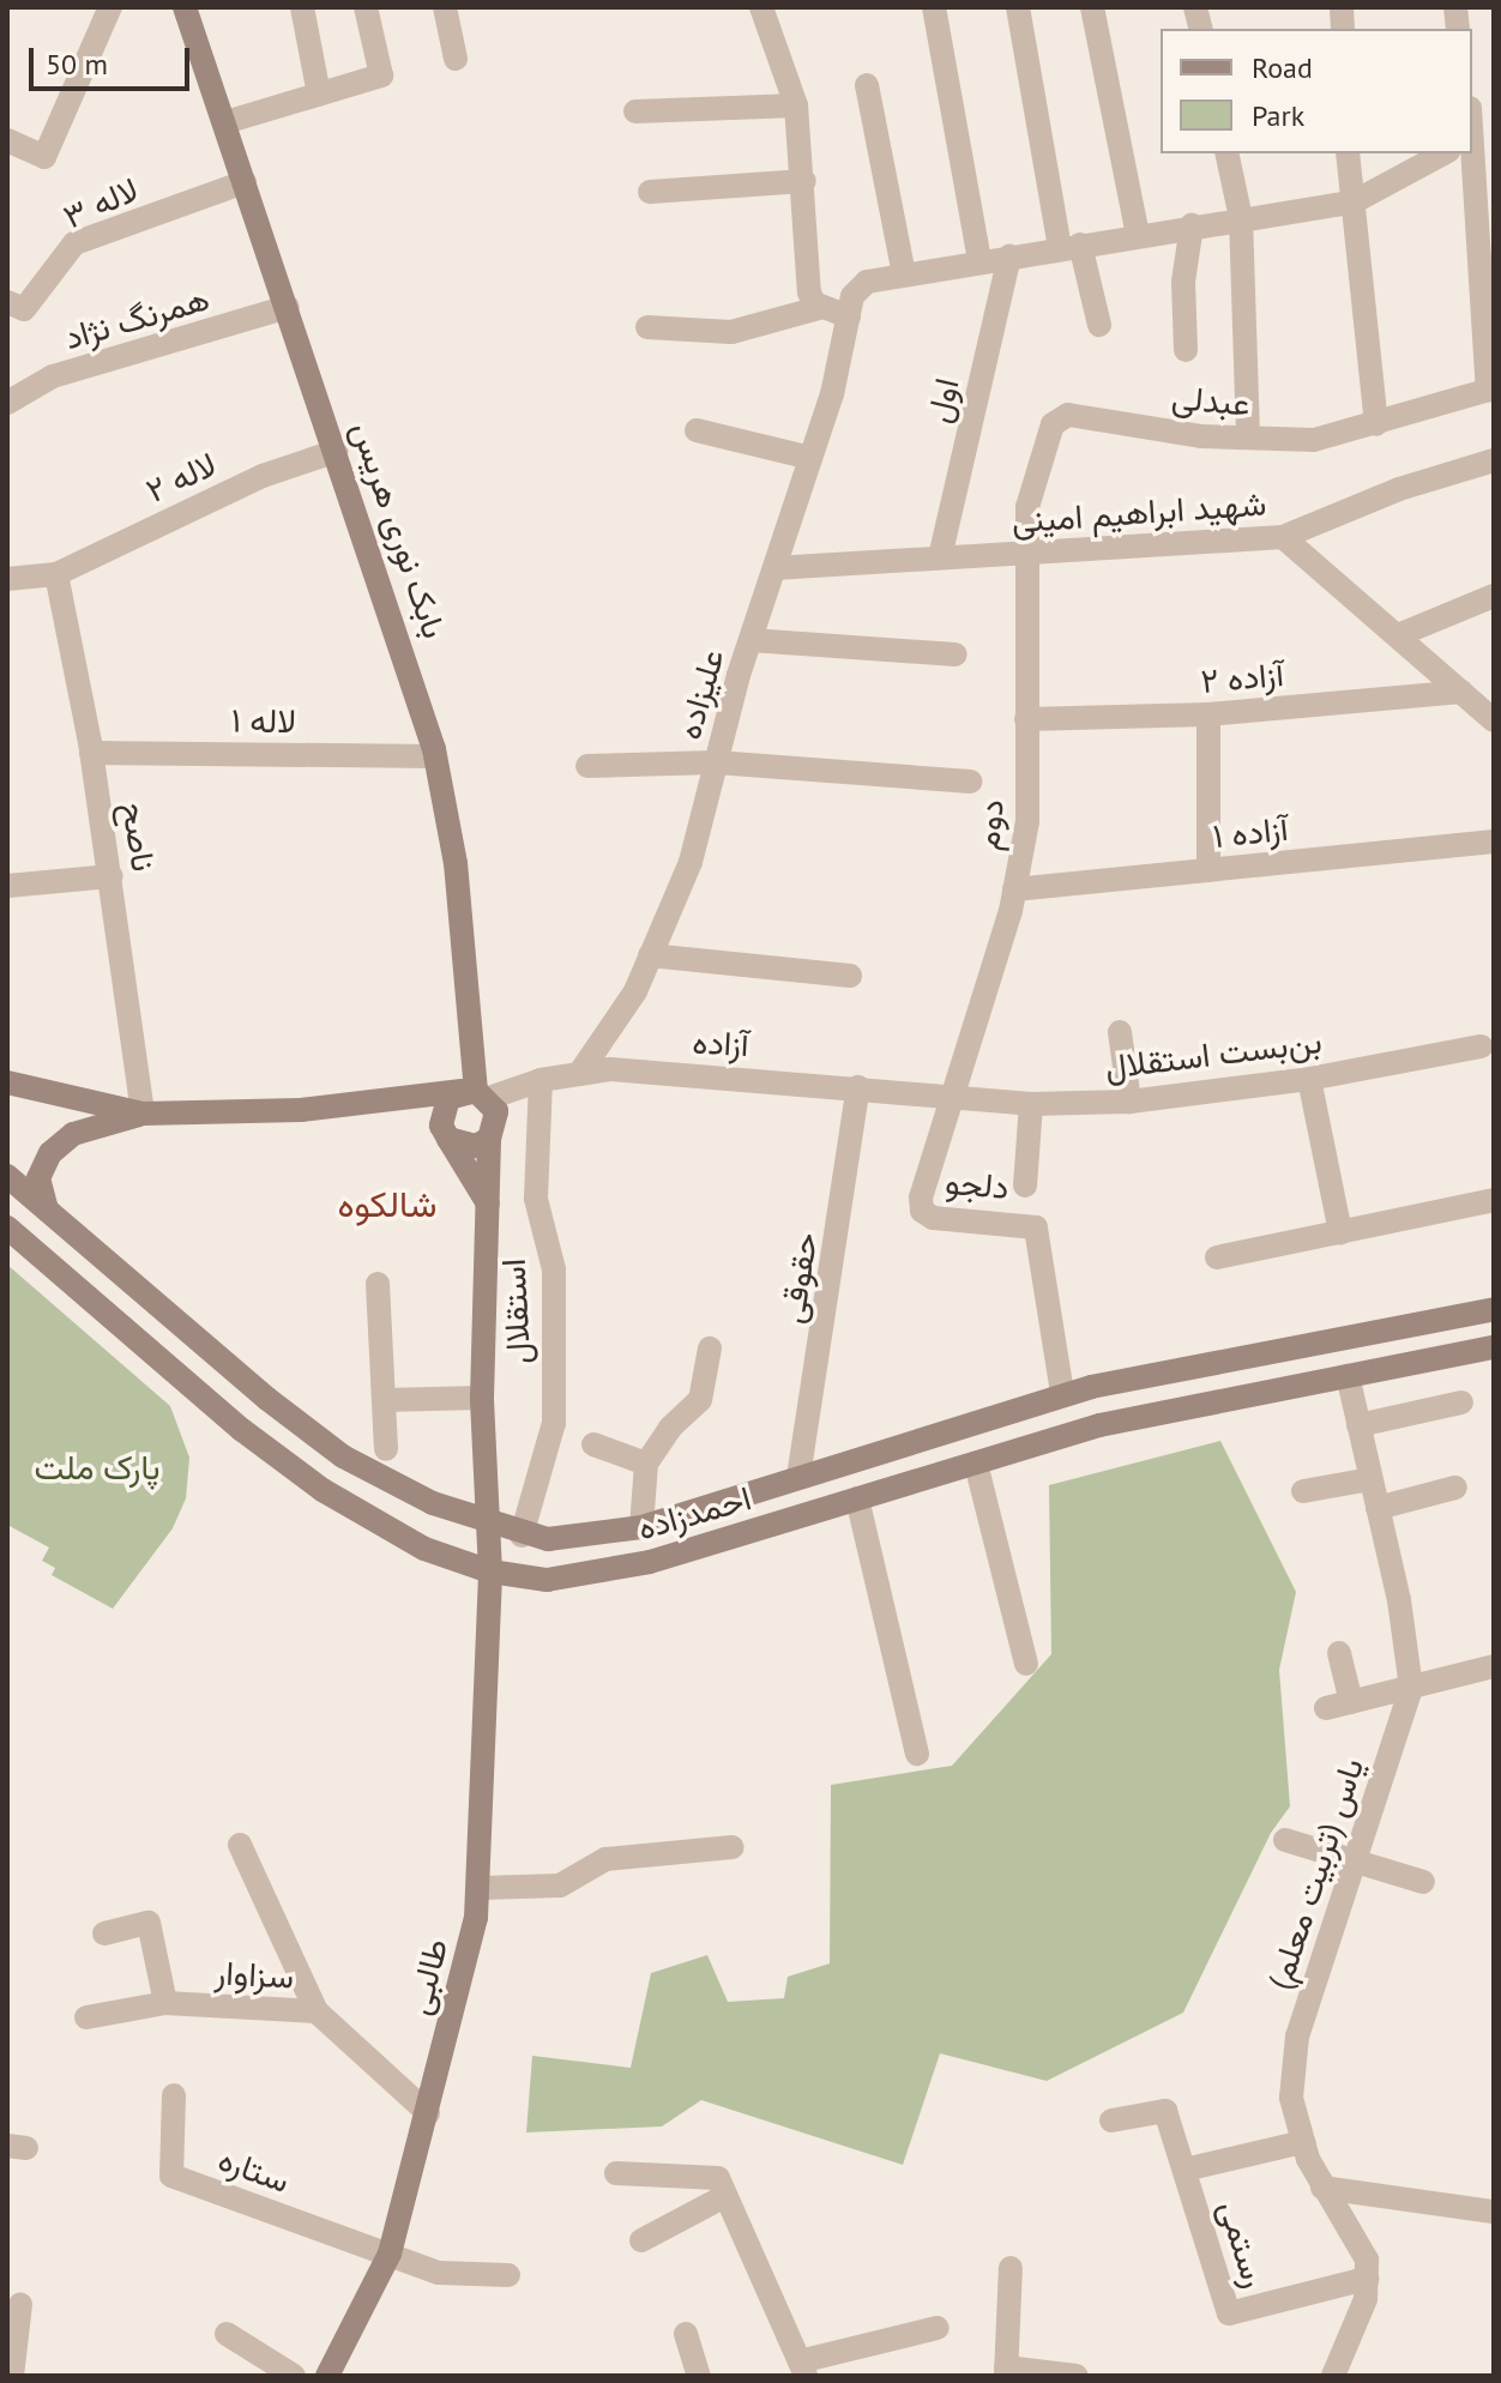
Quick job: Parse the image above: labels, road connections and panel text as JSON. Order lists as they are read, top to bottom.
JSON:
{
  "streets": {
    "main road": ["بابک نوری هریس", "احمدزاده", "طالبی"],
    "street": [
      "لاله ۳",
      "همرنگ نژاد",
      "اول",
      "عبدلی",
      "لاله ۲",
      "شهید ابراهیم امینی",
      "آزاده ۲",
      "علیزاده",
      "لاله ۱",
      "دوم",
      "آزاده ۱",
      "ناصح",
      "آزاده",
      "بن‌بست استقلال",
      "دلجو",
      "حقوقی",
      "استقلال",
      "یاس (تربیت معلم)",
      "سزاوار",
      "ستاره",
      "رستمی"
    ]
  },
  "crossings": [
    ["لاله ۳", "بابک نوری هریس"],
    ["همرنگ نژاد", "بابک نوری هریس"],
    ["اول", "شهید ابراهیم امینی"],
    ["عبدلی", "شهید ابراهیم امینی"],
    ["عبدلی", "دوم"],
    ["لاله ۲", "بابک نوری هریس"],
    ["لاله ۲", "ناصح"],
    ["شهید ابراهیم امینی", "علیزاده"],
    ["شهید ابراهیم امینی", "دوم"],
    ["بابک نوری هریس", "لاله ۱"],
    ["بابک نوری هریس", "آزاده"],
    ["آزاده ۲", "دوم"],
    ["علیزاده", "آزاده"],
    ["لاله ۱", "ناصح"],
    ["دوم", "آزاده ۱"],
    ["دوم", "آزاده"],
    ["دوم", "بن‌بست استقلال"],
    ["دوم", "دلجو"],
    ["آزاده", "بن‌بست استقلال"],
    ["آزاده", "دلجو"],
    ["آزاده", "حقوقی"],
    ["آزاده", "استقلال"],
    ["بن‌بست استقلال", "دلجو"],
    ["دلجو", "احمدزاده"],
    ["حقوقی", "احمدزاده"],
    ["استقلال", "احمدزاده"],
    ["احمدزاده", "یاس (تربیت معلم)"],
    ["احمدزاده", "طالبی"],
    ["یاس (تربیت معلم)", "رستمی"],
    ["سزاوار", "طالبی"],
    ["طالبی", "ستاره"]
  ],
  "districts": ["شالکوه"],
  "parks": ["پارک ملت"],
  "legend": ["Road", "Park"],
  "scale_bar": "50 m"
}
